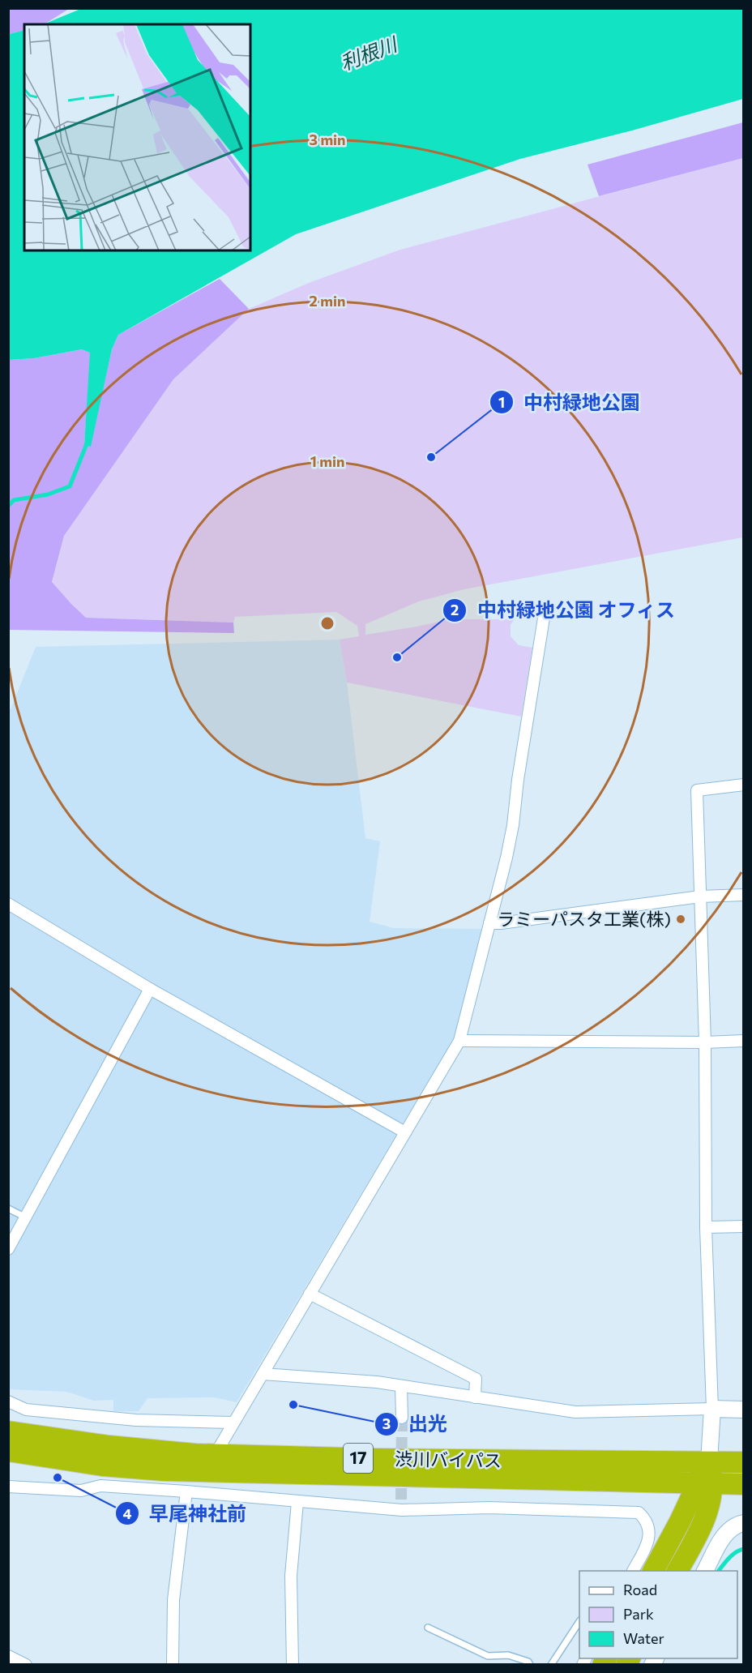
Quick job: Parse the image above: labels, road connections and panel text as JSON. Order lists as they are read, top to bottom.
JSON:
{
  "streets": {
    "highway": ["17", "渋川バイパス"]
  },
  "water": ["利根川"],
  "places": [
    "中村緑地公園",
    "中村緑地公園 オフィス",
    "ラミーパスタ工業(株)",
    "出光",
    "早尾神社前"
  ],
  "legend": ["Road", "Park", "Water"],
  "rings": ["3 min", "2 min", "1 min"]
}
